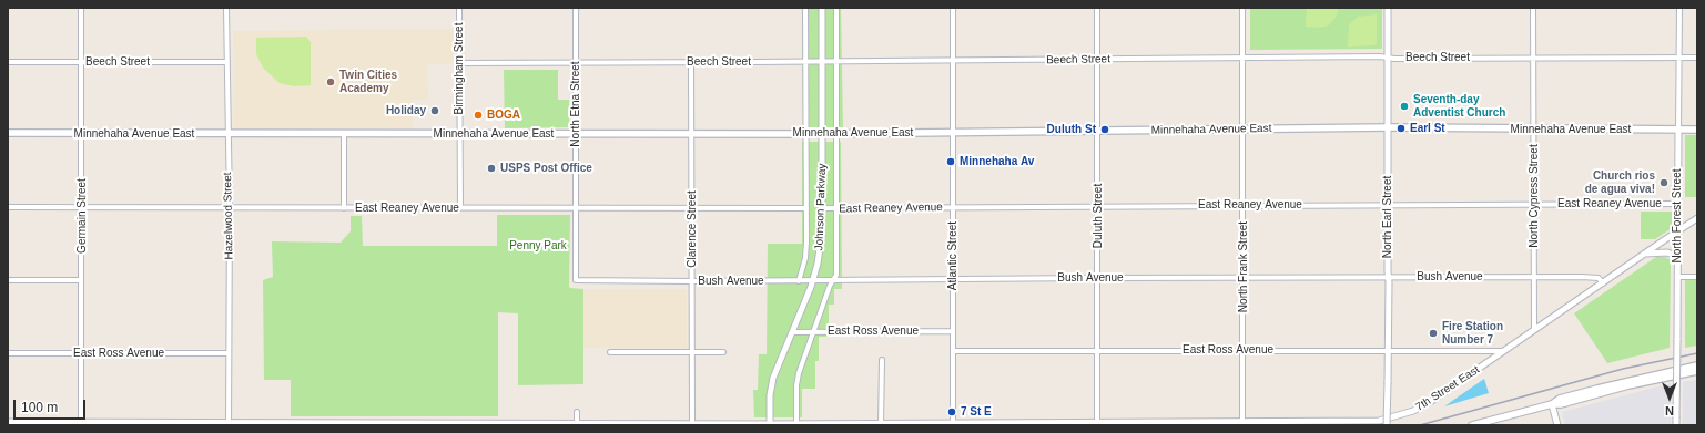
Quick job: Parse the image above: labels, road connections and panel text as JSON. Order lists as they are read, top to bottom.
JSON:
{
  "streets": {
    "main road": ["Minnehaha Avenue East"],
    "street": [
      "Beech Street",
      "Birmingham Street",
      "North Etna Street",
      "North Cypress Street",
      "East Reaney Avenue",
      "Johnson Parkway",
      "Germain Street",
      "Hazelwood Street",
      "Duluth Street",
      "North Forest Street",
      "North Earl Street",
      "Clarence Street",
      "Atlantic Street",
      "North Frank Street",
      "Bush Avenue",
      "East Ross Avenue",
      "7th Street East"
    ]
  },
  "crossings": [
    ["Beech Street", "Birmingham Street"],
    ["Beech Street", "North Etna Street"],
    ["Beech Street", "North Cypress Street"],
    ["Beech Street", "Johnson Parkway"],
    ["Beech Street", "Germain Street"],
    ["Beech Street", "Hazelwood Street"],
    ["Beech Street", "Duluth Street"],
    ["Beech Street", "North Forest Street"],
    ["Beech Street", "North Earl Street"],
    ["Beech Street", "Clarence Street"],
    ["Beech Street", "Atlantic Street"],
    ["Beech Street", "North Frank Street"],
    ["Birmingham Street", "Minnehaha Avenue East"],
    ["Birmingham Street", "East Reaney Avenue"],
    ["North Etna Street", "Minnehaha Avenue East"],
    ["North Etna Street", "East Reaney Avenue"],
    ["North Etna Street", "Bush Avenue"],
    ["Minnehaha Avenue East", "North Cypress Street"],
    ["Minnehaha Avenue East", "Johnson Parkway"],
    ["Minnehaha Avenue East", "Germain Street"],
    ["Minnehaha Avenue East", "Hazelwood Street"],
    ["Minnehaha Avenue East", "Duluth Street"],
    ["Minnehaha Avenue East", "North Forest Street"],
    ["Minnehaha Avenue East", "North Earl Street"],
    ["Minnehaha Avenue East", "Clarence Street"],
    ["Minnehaha Avenue East", "Atlantic Street"],
    ["Minnehaha Avenue East", "North Frank Street"],
    ["North Cypress Street", "East Reaney Avenue"],
    ["North Cypress Street", "Bush Avenue"],
    ["North Cypress Street", "7th Street East"],
    ["East Reaney Avenue", "Johnson Parkway"],
    ["East Reaney Avenue", "Germain Street"],
    ["East Reaney Avenue", "Hazelwood Street"],
    ["East Reaney Avenue", "Duluth Street"],
    ["East Reaney Avenue", "North Forest Street"],
    ["East Reaney Avenue", "North Earl Street"],
    ["East Reaney Avenue", "Clarence Street"],
    ["East Reaney Avenue", "Atlantic Street"],
    ["East Reaney Avenue", "North Frank Street"],
    ["Johnson Parkway", "Bush Avenue"],
    ["Johnson Parkway", "East Ross Avenue"],
    ["Johnson Parkway", "7th Street East"],
    ["Germain Street", "East Ross Avenue"],
    ["Germain Street", "7th Street East"],
    ["Hazelwood Street", "East Ross Avenue"],
    ["Hazelwood Street", "7th Street East"],
    ["Duluth Street", "Bush Avenue"],
    ["Duluth Street", "East Ross Avenue"],
    ["Duluth Street", "7th Street East"],
    ["North Forest Street", "7th Street East"],
    ["North Earl Street", "Bush Avenue"],
    ["North Earl Street", "East Ross Avenue"],
    ["Clarence Street", "Bush Avenue"],
    ["Clarence Street", "7th Street East"],
    ["Atlantic Street", "Bush Avenue"],
    ["Atlantic Street", "East Ross Avenue"],
    ["Atlantic Street", "7th Street East"],
    ["North Frank Street", "Bush Avenue"],
    ["North Frank Street", "East Ross Avenue"],
    ["North Frank Street", "7th Street East"],
    ["Bush Avenue", "7th Street East"],
    ["East Ross Avenue", "7th Street East"]
  ],
  "parks": ["Penny Park"],
  "places": [
    "Twin Cities Academy",
    "Seventh-day Adventist Church",
    "Holiday",
    "BOGA",
    "Earl St",
    "Duluth St",
    "Minnehaha Av",
    "USPS Post Office",
    "Church rios de agua viva!",
    "Fire Station Number 7",
    "7 St E"
  ],
  "scale_bar": "100 m",
  "north": "bottom"
}
